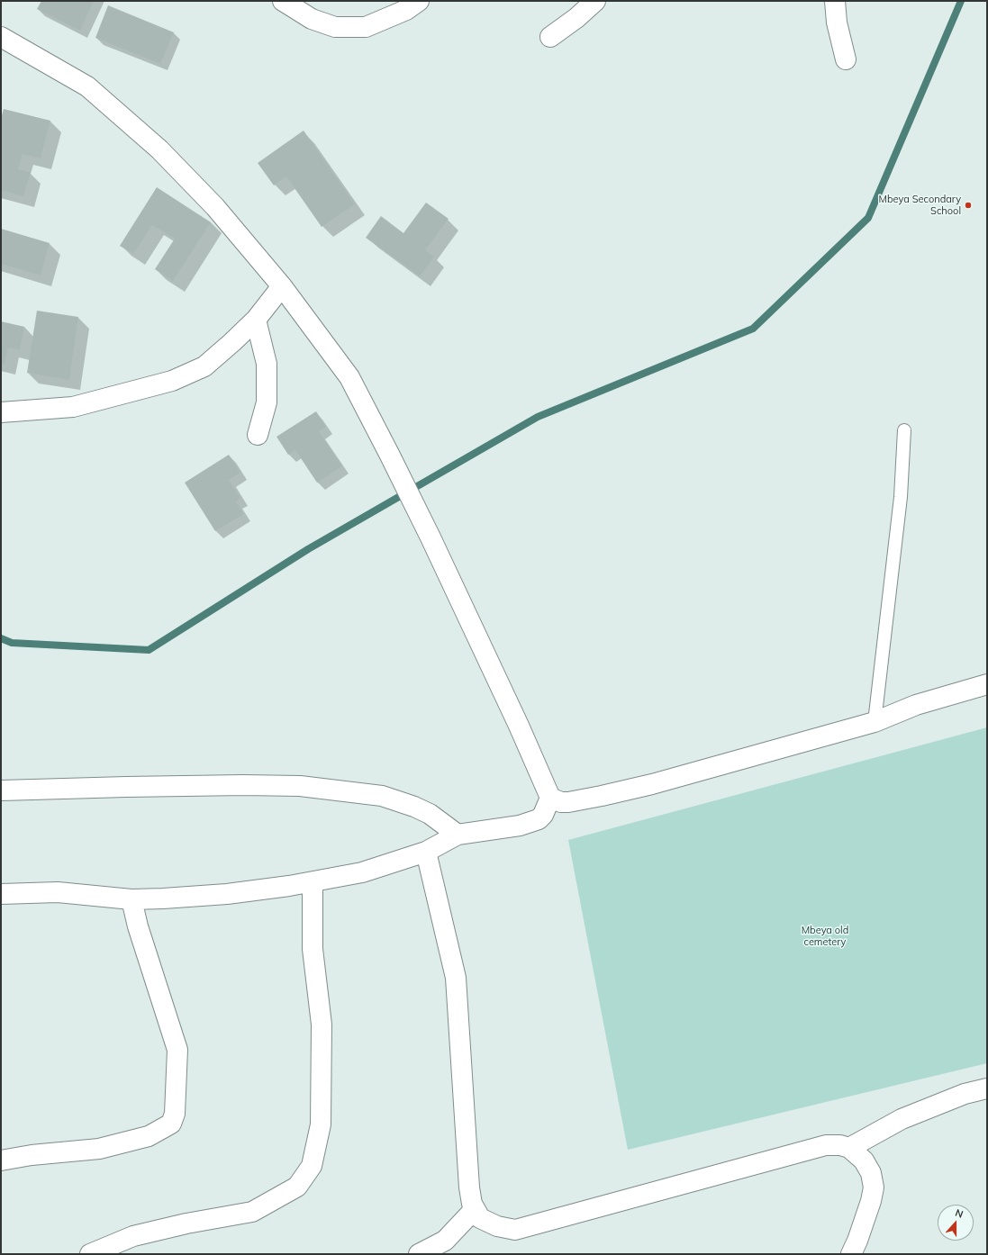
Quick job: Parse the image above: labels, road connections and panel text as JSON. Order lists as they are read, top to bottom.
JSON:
{
  "parks": ["Mbeya old cemetery"],
  "places": ["Mbeya Secondary School"],
  "north": "top"
}
